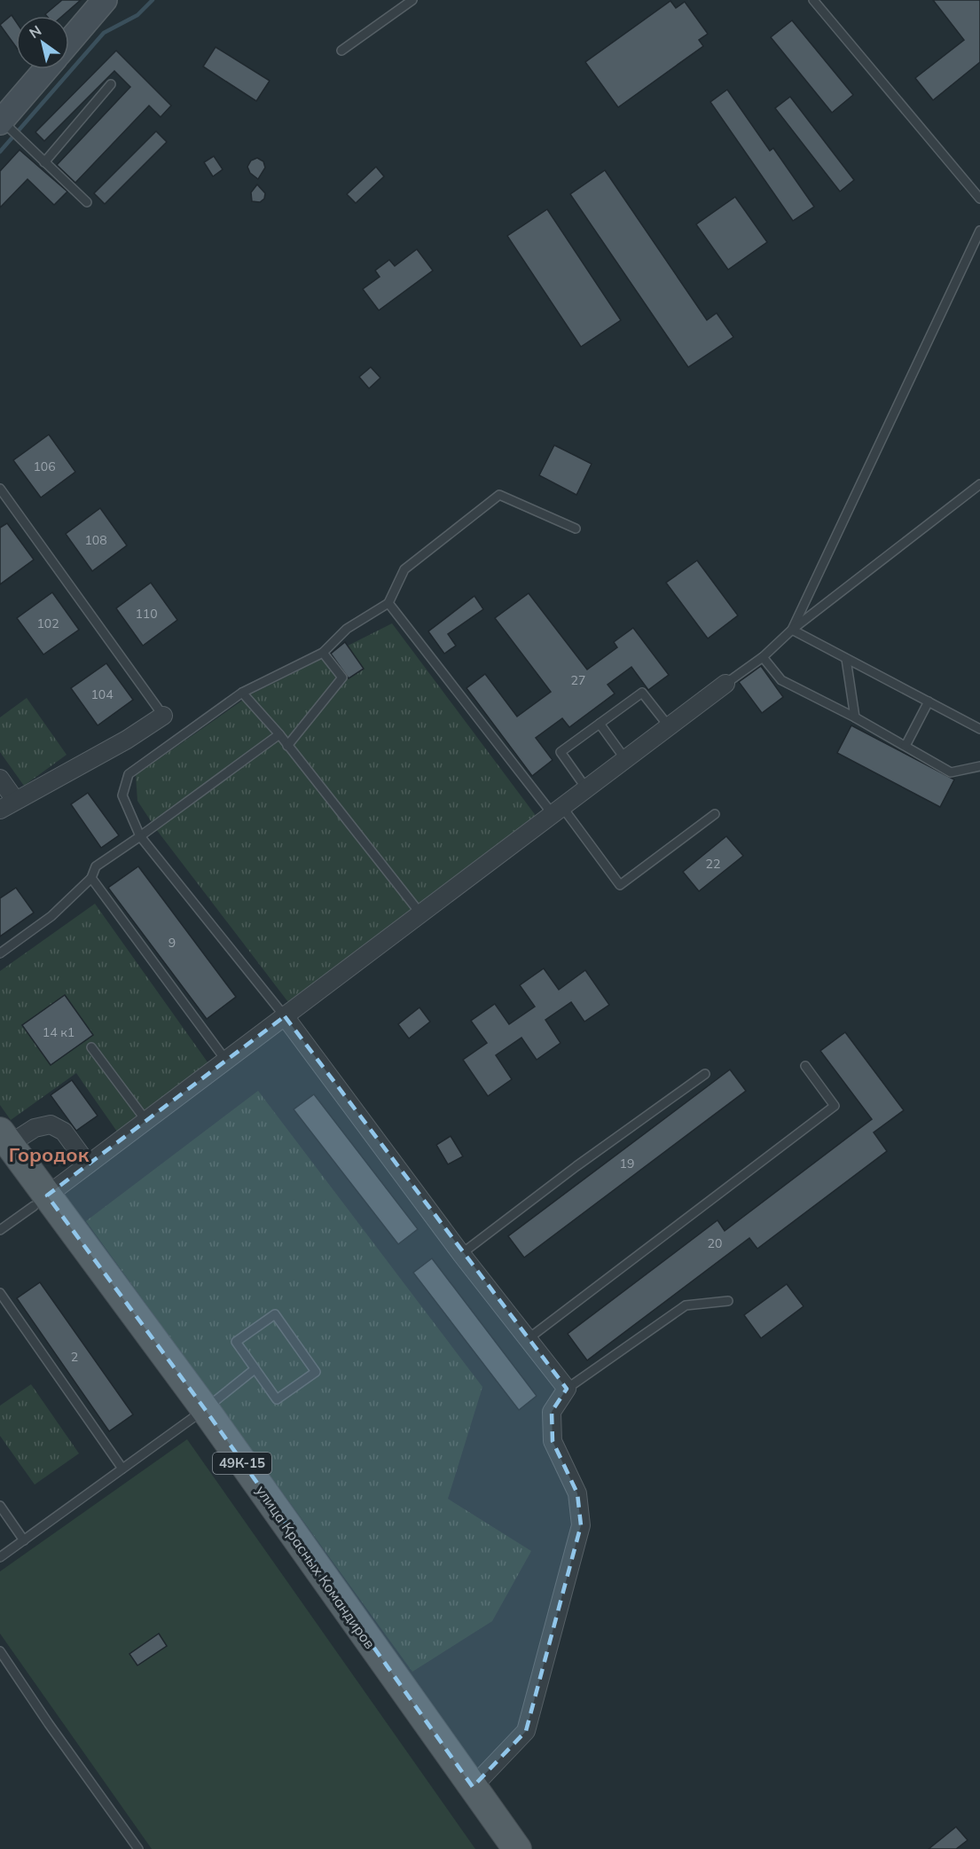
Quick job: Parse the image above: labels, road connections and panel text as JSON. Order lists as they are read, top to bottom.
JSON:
{
  "streets": {
    "main road": ["49К-15", "улица Красных Командиров"]
  },
  "districts": ["Городок"],
  "house_numbers": [
    "106",
    "108",
    "110",
    "102",
    "27",
    "104",
    "22",
    "9",
    "14 к1",
    "19",
    "20",
    "2"
  ],
  "north": "top left"
}
